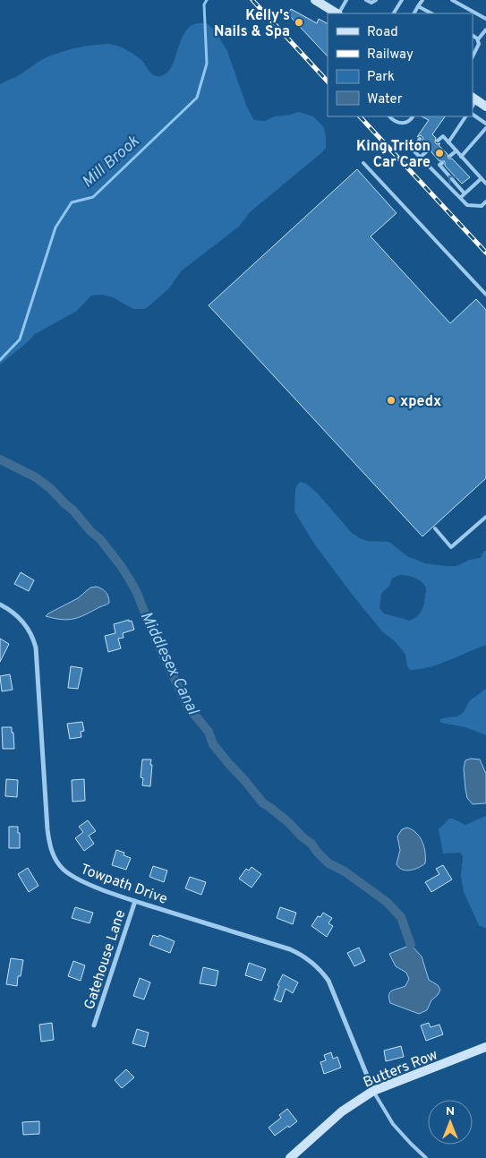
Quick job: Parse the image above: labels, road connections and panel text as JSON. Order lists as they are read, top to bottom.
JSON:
{
  "streets": {
    "street": ["Towpath Drive", "Gatehouse Lane", "Butters Row"]
  },
  "crossings": [
    ["Towpath Drive", "Gatehouse Lane"],
    ["Towpath Drive", "Butters Row"]
  ],
  "water": ["Mill Brook", "Middlesex Canal"],
  "places": ["Kelly's Nails & Spa", "King Triton Car Care", "xpedx"],
  "legend": [
    "Road",
    "Railway",
    "Park",
    "Water"
  ],
  "north": "top"
}
